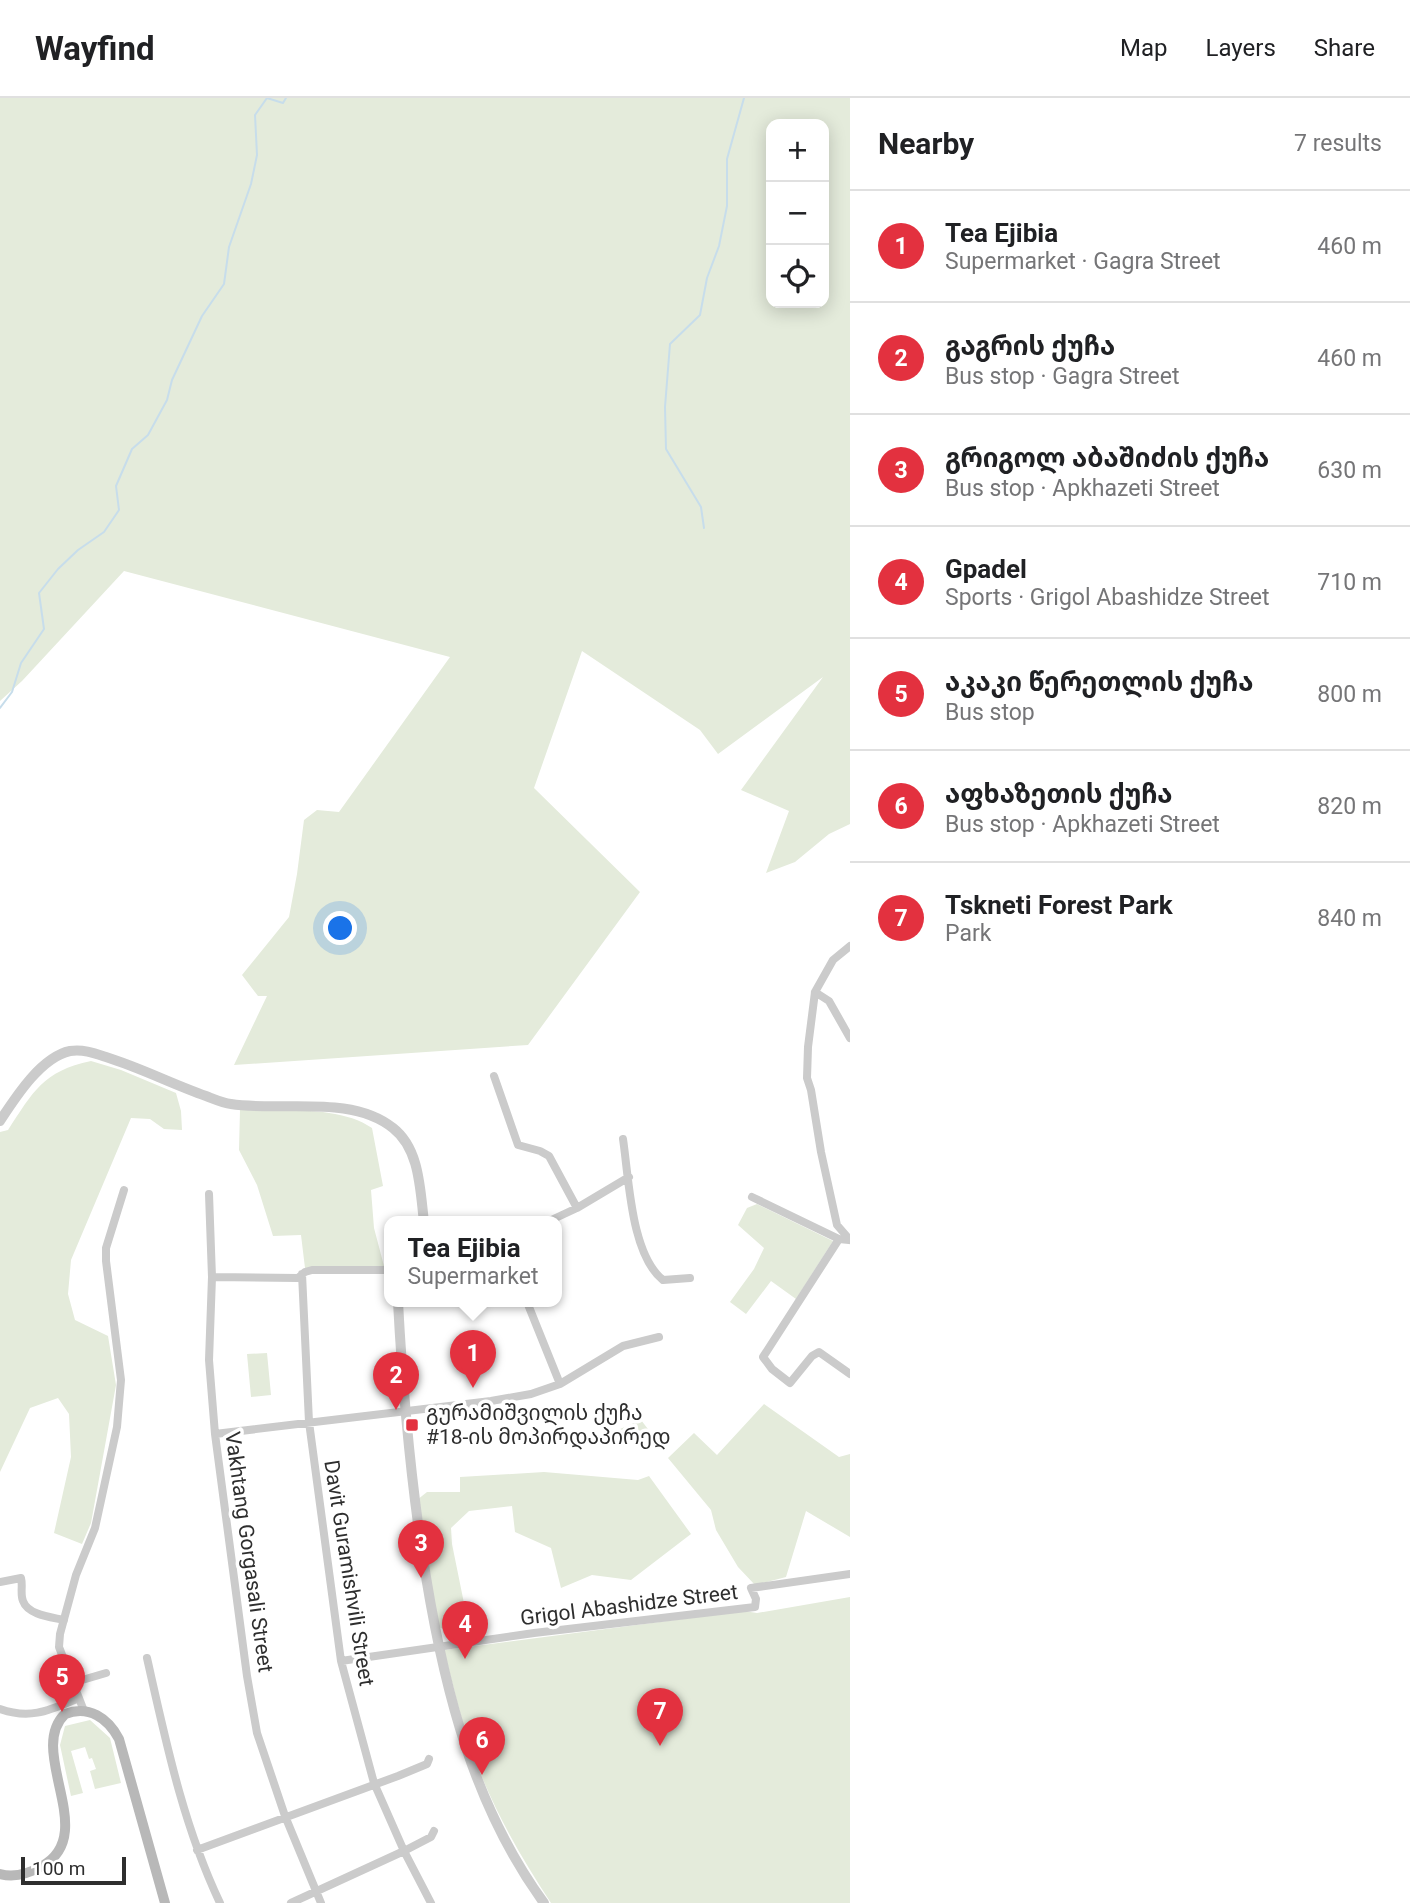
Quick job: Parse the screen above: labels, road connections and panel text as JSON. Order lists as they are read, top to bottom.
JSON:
{
  "streets": {
    "street": ["Vakhtang Gorgasali Street", "Davit Guramishvili Street", "Grigol Abashidze Street"]
  },
  "crossings": [
    ["Davit Guramishvili Street", "Grigol Abashidze Street"]
  ],
  "places": {
    "transit": ["გურამიშვილის ქუჩა #18-ის მოპირდაპირედ"]
  },
  "scale_bar": "100 m",
  "page": {
    "header": "Wayfind",
    "nav": ["Map", "Layers", "Share"],
    "heading": ["Nearby", "7 results"],
    "map_buttons": ["+", "−"],
    "list": [
      {
        "mark": "1",
        "name": "Tea Ejibia",
        "note": "Supermarket · Gagra Street",
        "value": "460 m"
      },
      {
        "mark": "2",
        "name": "გაგრის ქუჩა",
        "note": "Bus stop · Gagra Street",
        "value": "460 m"
      },
      {
        "mark": "3",
        "name": "გრიგოლ აბაშიძის ქუჩა",
        "note": "Bus stop · Apkhazeti Street",
        "value": "630 m"
      },
      {
        "mark": "4",
        "name": "Gpadel",
        "note": "Sports · Grigol Abashidze Street",
        "value": "710 m"
      },
      {
        "mark": "5",
        "name": "აკაკი წერეთლის ქუჩა",
        "note": "Bus stop",
        "value": "800 m"
      },
      {
        "mark": "6",
        "name": "აფხაზეთის ქუჩა",
        "note": "Bus stop · Apkhazeti Street",
        "value": "820 m"
      },
      {
        "mark": "7",
        "name": "Tskneti Forest Park",
        "note": "Park",
        "value": "840 m"
      }
    ],
    "popup": ["Tea Ejibia", "Supermarket"],
    "pins": [
      "1",
      "2",
      "3",
      "4",
      "5",
      "7",
      "6"
    ],
    "scale": "100 m"
  }
}
